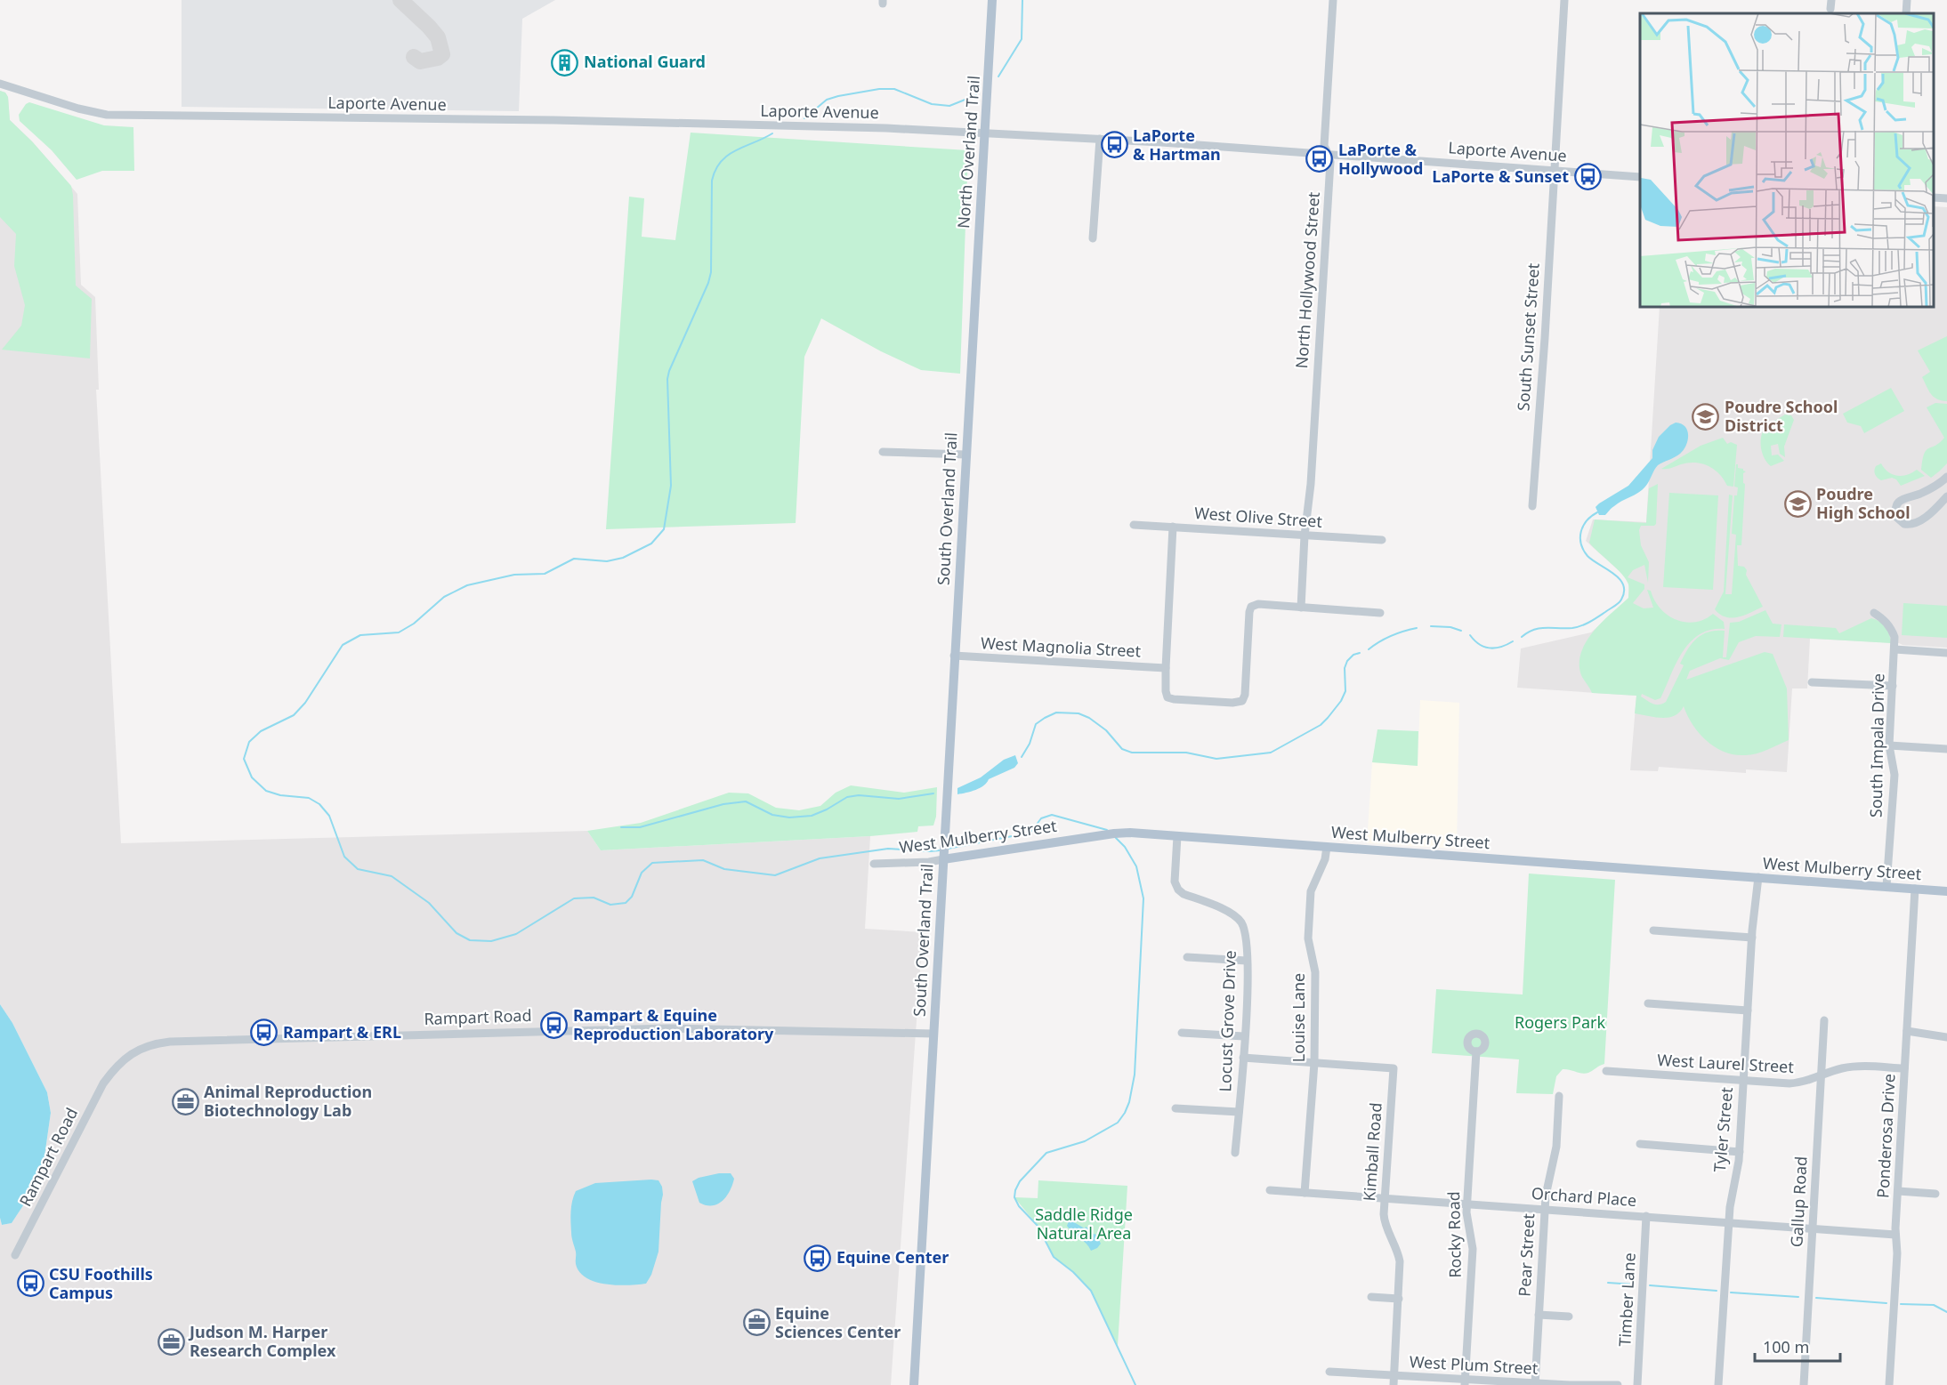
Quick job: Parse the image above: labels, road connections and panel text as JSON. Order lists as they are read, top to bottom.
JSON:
{
  "streets": {
    "main road": ["North Overland Trail", "South Overland Trail", "West Mulberry Street"],
    "street": [
      "Laporte Avenue",
      "North Hollywood Street",
      "South Sunset Street",
      "West Olive Street",
      "West Magnolia Street",
      "South Impala Drive",
      "Rampart Road",
      "Louise Lane",
      "Locust Grove Drive",
      "West Laurel Street",
      "Tyler Street",
      "Ponderosa Drive",
      "Kimball Road",
      "Orchard Place",
      "Gallup Road",
      "Rocky Road",
      "Pear Street",
      "Timber Lane",
      "West Plum Street"
    ]
  },
  "crossings": [
    ["Laporte Avenue", "North Overland Trail"],
    ["Laporte Avenue", "North Hollywood Street"],
    ["Laporte Avenue", "South Sunset Street"],
    ["North Overland Trail", "South Overland Trail"],
    ["North Hollywood Street", "West Olive Street"],
    ["South Overland Trail", "West Magnolia Street"],
    ["South Overland Trail", "West Mulberry Street"],
    ["South Overland Trail", "Rampart Road"],
    ["South Impala Drive", "West Mulberry Street"],
    ["West Mulberry Street", "Louise Lane"],
    ["West Mulberry Street", "Locust Grove Drive"],
    ["West Mulberry Street", "Tyler Street"],
    ["West Mulberry Street", "Ponderosa Drive"],
    ["Louise Lane", "Kimball Road"],
    ["Louise Lane", "Orchard Place"],
    ["Locust Grove Drive", "Kimball Road"],
    ["West Laurel Street", "Tyler Street"],
    ["West Laurel Street", "Ponderosa Drive"],
    ["West Laurel Street", "Gallup Road"],
    ["Tyler Street", "Orchard Place"],
    ["Ponderosa Drive", "Orchard Place"],
    ["Kimball Road", "Orchard Place"],
    ["Kimball Road", "West Plum Street"],
    ["Orchard Place", "Gallup Road"],
    ["Orchard Place", "Rocky Road"],
    ["Orchard Place", "Pear Street"],
    ["Orchard Place", "Timber Lane"],
    ["Rocky Road", "West Plum Street"],
    ["Pear Street", "West Plum Street"]
  ],
  "parks": ["Rogers Park", "Saddle Ridge Natural Area"],
  "places": {
    "building": ["National Guard"],
    "bus stop": [
      "LaPorte & Hartman",
      "LaPorte & Hollywood",
      "LaPorte & Sunset",
      "Rampart & Equine Reproduction Laboratory",
      "Rampart & ERL",
      "Equine Center",
      "CSU Foothills Campus"
    ],
    "school or university": ["Poudre School District", "Poudre High School"],
    "office": ["Animal Reproduction Biotechnology Lab", "Equine Sciences Center", "Judson M. Harper Research Complex"]
  },
  "scale_bar": "100 m"
}
